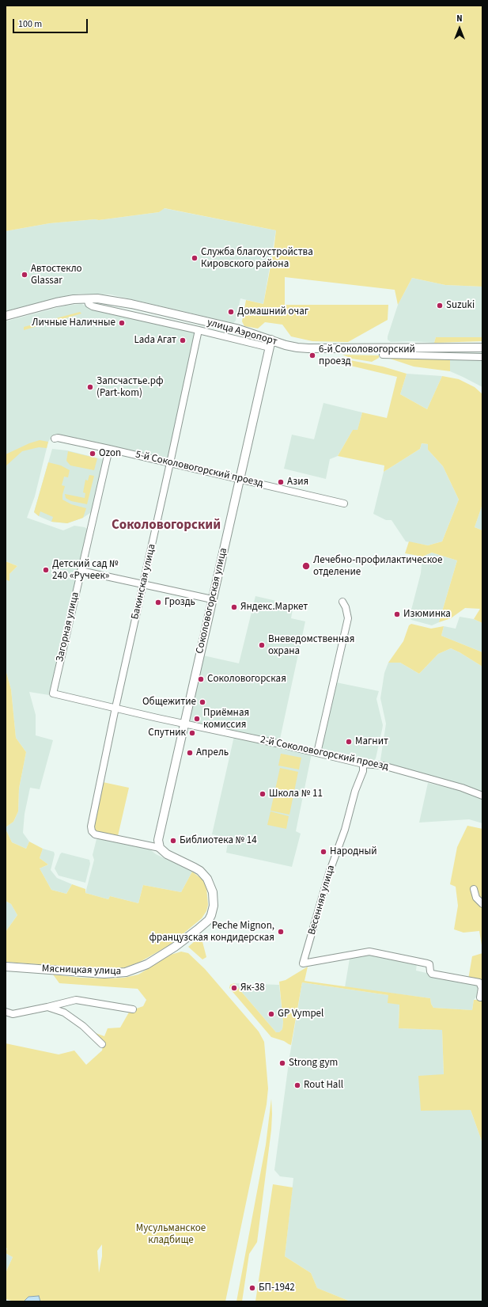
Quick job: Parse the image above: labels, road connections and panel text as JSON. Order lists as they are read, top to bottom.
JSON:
{
  "streets": {
    "main road": ["улица Аэропорт", "Соколовогорская улица", "Мясницкая улица"],
    "street": [
      "5-й Соколовогорский проезд",
      "Бакинская улица",
      "Загорная улица",
      "2-й Соколовогорский проезд",
      "Весенняя улица"
    ]
  },
  "crossings": [
    ["улица Аэропорт", "Соколовогорская улица"],
    ["5-й Соколовогорский проезд", "Бакинская улица"],
    ["5-й Соколовогорский проезд", "Соколовогорская улица"],
    ["5-й Соколовогорский проезд", "Загорная улица"],
    ["Бакинская улица", "Соколовогорская улица"],
    ["Бакинская улица", "2-й Соколовогорский проезд"],
    ["Бакинская улица", "Мясницкая улица"],
    ["Соколовогорская улица", "2-й Соколовогорский проезд"],
    ["Соколовогорская улица", "Мясницкая улица"],
    ["Загорная улица", "2-й Соколовогорский проезд"],
    ["2-й Соколовогорский проезд", "Весенняя улица"]
  ],
  "districts": ["Соколовогорский"],
  "parks": ["Мусульманское кладбище"],
  "places": [
    "Служба благоустройства Кировского района",
    "Автостекло Glassar",
    "Suzuki",
    "Домашний очаг",
    "Личные Наличные",
    "Lada Агат",
    "6-й Соколовогорский проезд",
    "Запсчастье.рф (Part-kom)",
    "Ozon",
    "Азия",
    "Лечебно-профилактическое отделение",
    "Детский сад № 240 «Ручеек»",
    "Гроздь",
    "Яндекс.Маркет",
    "Изюминка",
    "Вневедомственная охрана",
    "Соколовогорская",
    "Общежитие",
    "Приёмная комиссия",
    "Спутник",
    "Магнит",
    "Апрель",
    "Школа № 11",
    "Библиотека № 14",
    "Народный",
    "Peche Mignon, французская кондидерская",
    "Як-38",
    "GP Vympel",
    "Strong gym",
    "Rout Hall",
    "БП-1942"
  ],
  "scale_bar": "100 m",
  "north": "top"
}
